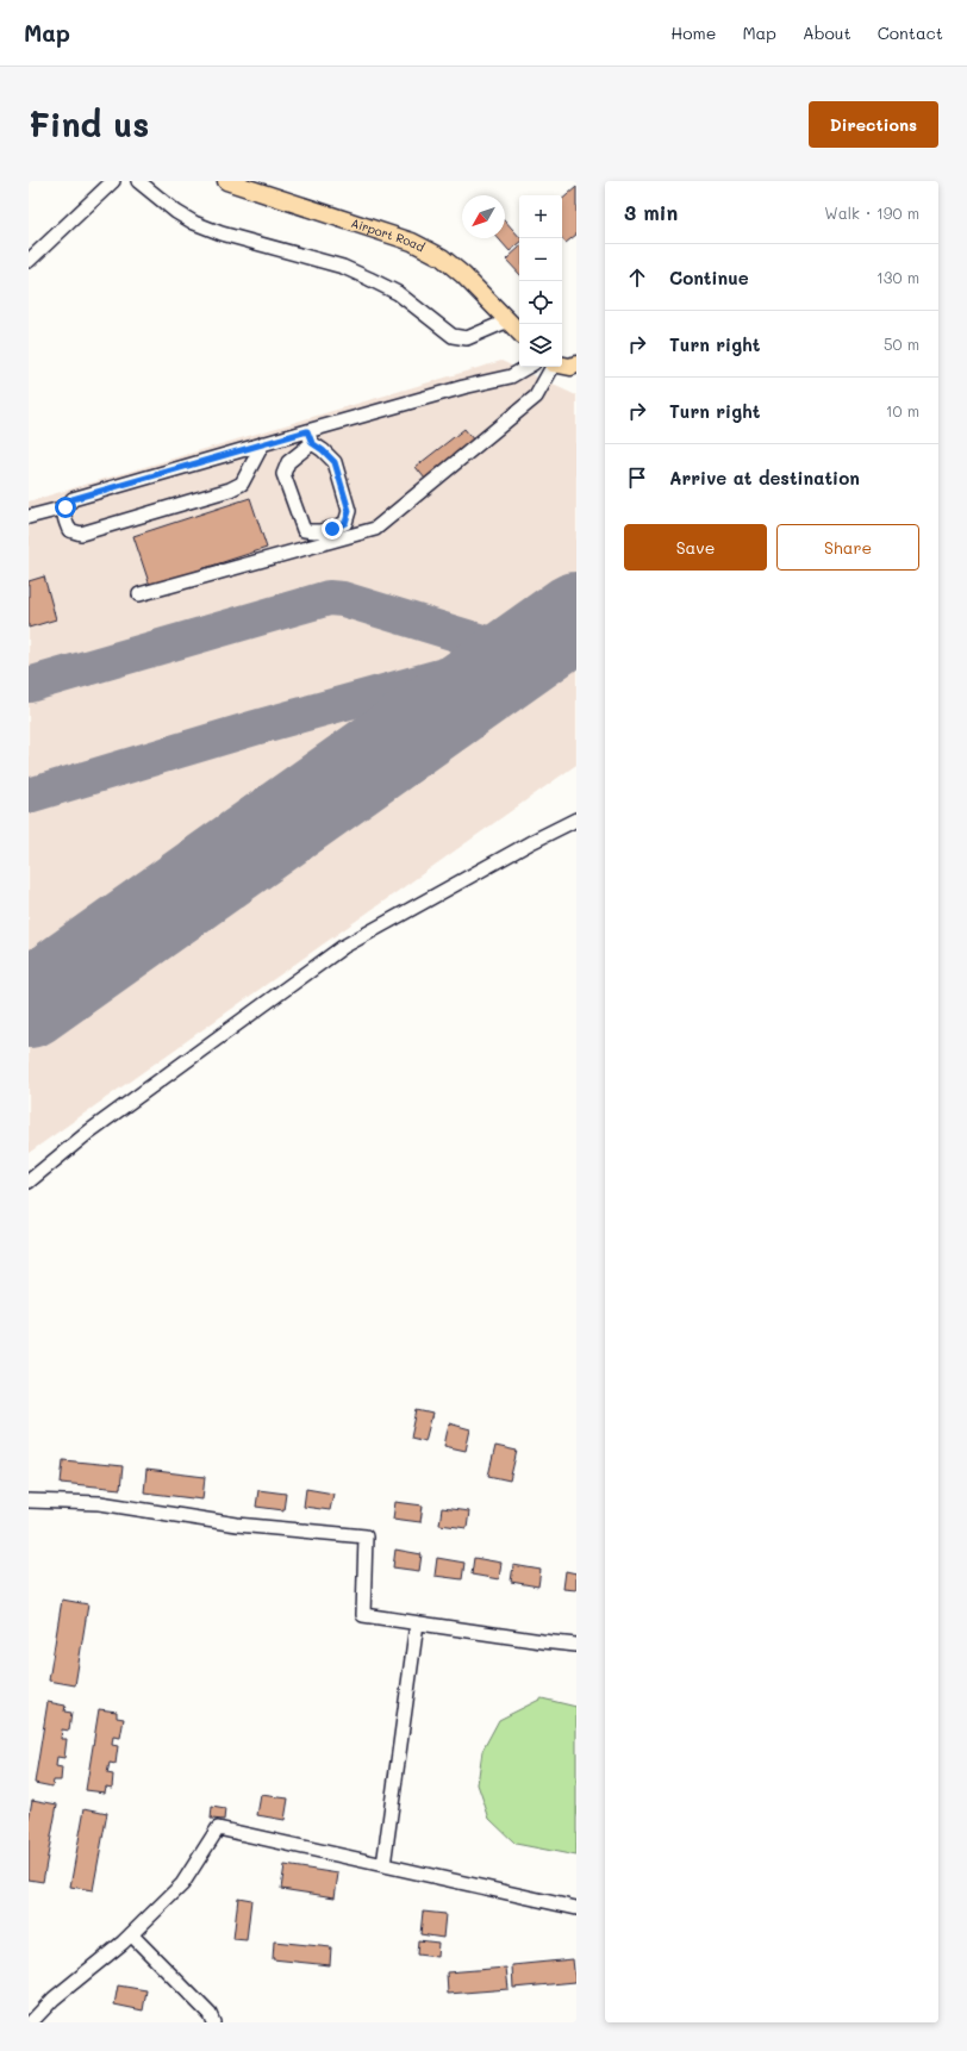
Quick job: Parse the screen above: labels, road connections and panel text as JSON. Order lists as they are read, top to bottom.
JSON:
{
  "streets": {
    "main road": ["Airport Road"]
  },
  "north": "bottom left",
  "page": {
    "header": "Map",
    "nav": [
      "Home",
      "Map",
      "About",
      "Contact"
    ],
    "buttons": [
      "Directions",
      ["Save", "Share"]
    ],
    "title": "Find us",
    "heading": ["3 min", "Walk · 190 m"],
    "map_buttons": ["+", "−"],
    "list": [
      ["Continue", "130 m"],
      ["Turn right", "50 m"],
      ["Turn right", "10 m"],
      "Arrive at destination"
    ]
  }
}
